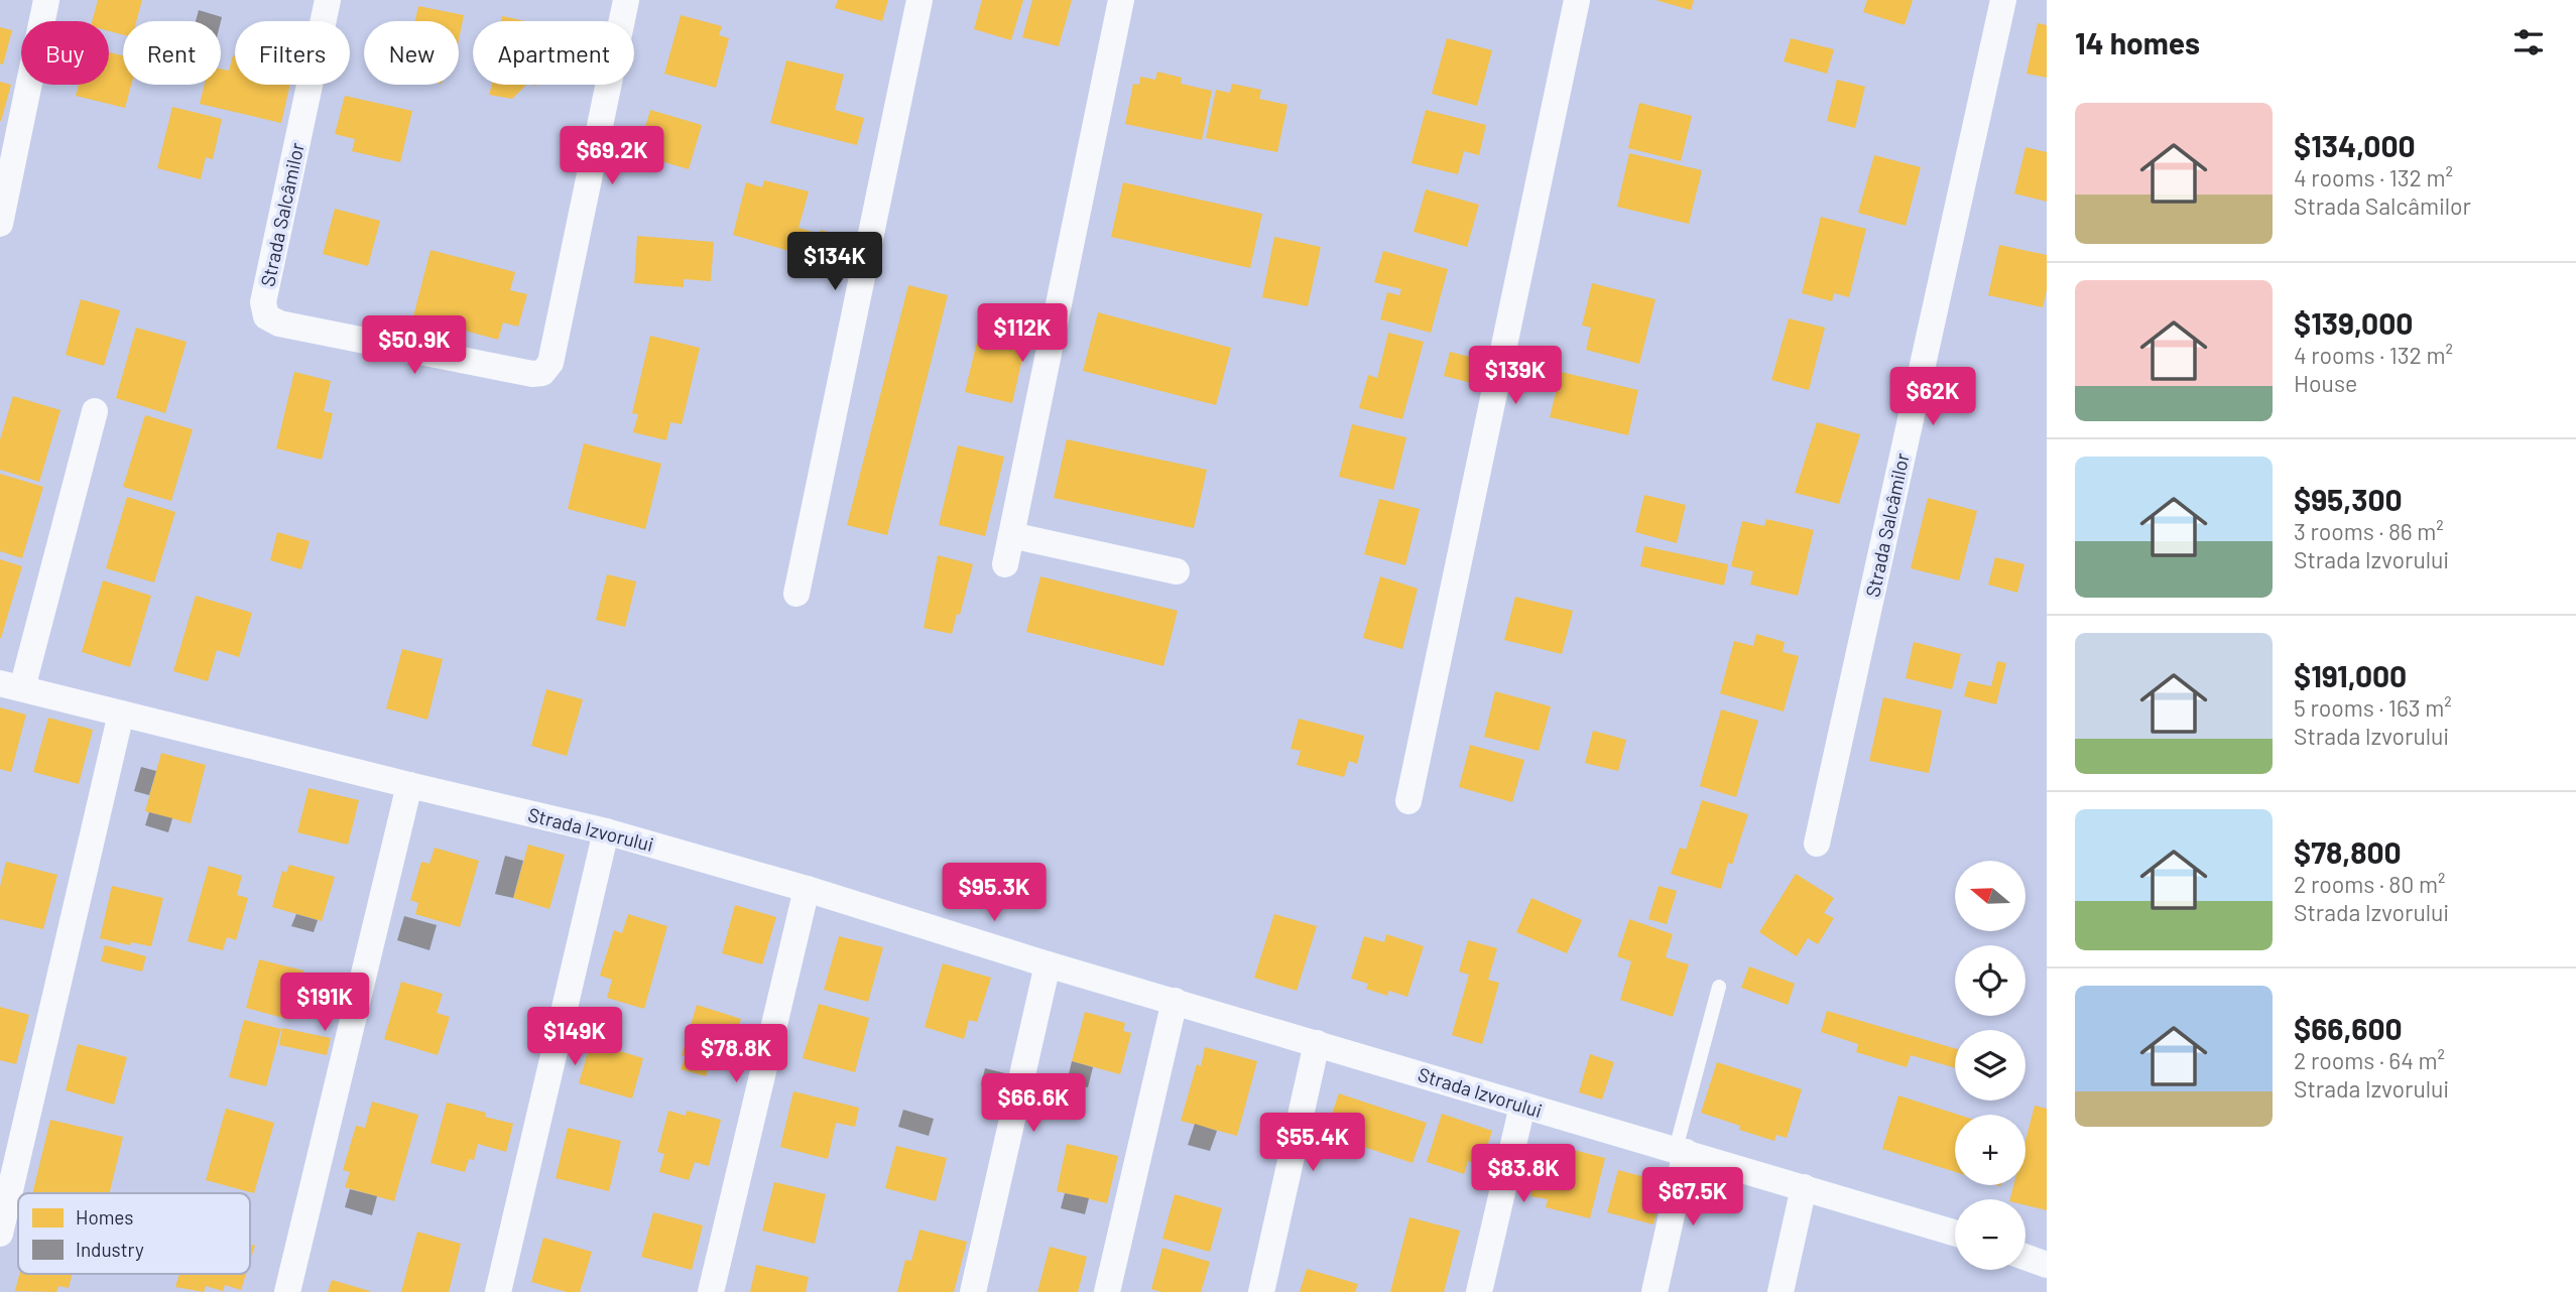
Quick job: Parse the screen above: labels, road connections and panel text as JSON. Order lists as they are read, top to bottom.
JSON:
{
  "streets": {
    "street": ["Strada Salcâmilor", "Strada Izvorului"]
  },
  "legend": ["Homes", "Industry"],
  "north": "left",
  "page": {
    "heading": "14 homes",
    "chip": [
      "Buy",
      "Rent",
      "Filters",
      "New",
      "Apartment"
    ],
    "list": [
      {
        "name": "$134,000",
        "note": "4 rooms · 132 m² · Strada Salcâmilor"
      },
      {
        "name": "$139,000",
        "note": "4 rooms · 132 m² · House"
      },
      {
        "name": "$95,300",
        "note": "3 rooms · 86 m² · Strada Izvorului"
      },
      {
        "name": "$191,000",
        "note": "5 rooms · 163 m² · Strada Izvorului"
      },
      {
        "name": "$78,800",
        "note": "2 rooms · 80 m² · Strada Izvorului"
      },
      {
        "name": "$66,600",
        "note": "2 rooms · 64 m² · Strada Izvorului"
      }
    ],
    "price": [
      "$69.2K",
      "$134K",
      "$112K",
      "$50.9K",
      "$139K",
      "$62K",
      "$95.3K",
      "$191K",
      "$149K",
      "$78.8K",
      "$66.6K",
      "$55.4K",
      "$83.8K",
      "$67.5K"
    ],
    "map_buttons": ["+", "−"]
  }
}
